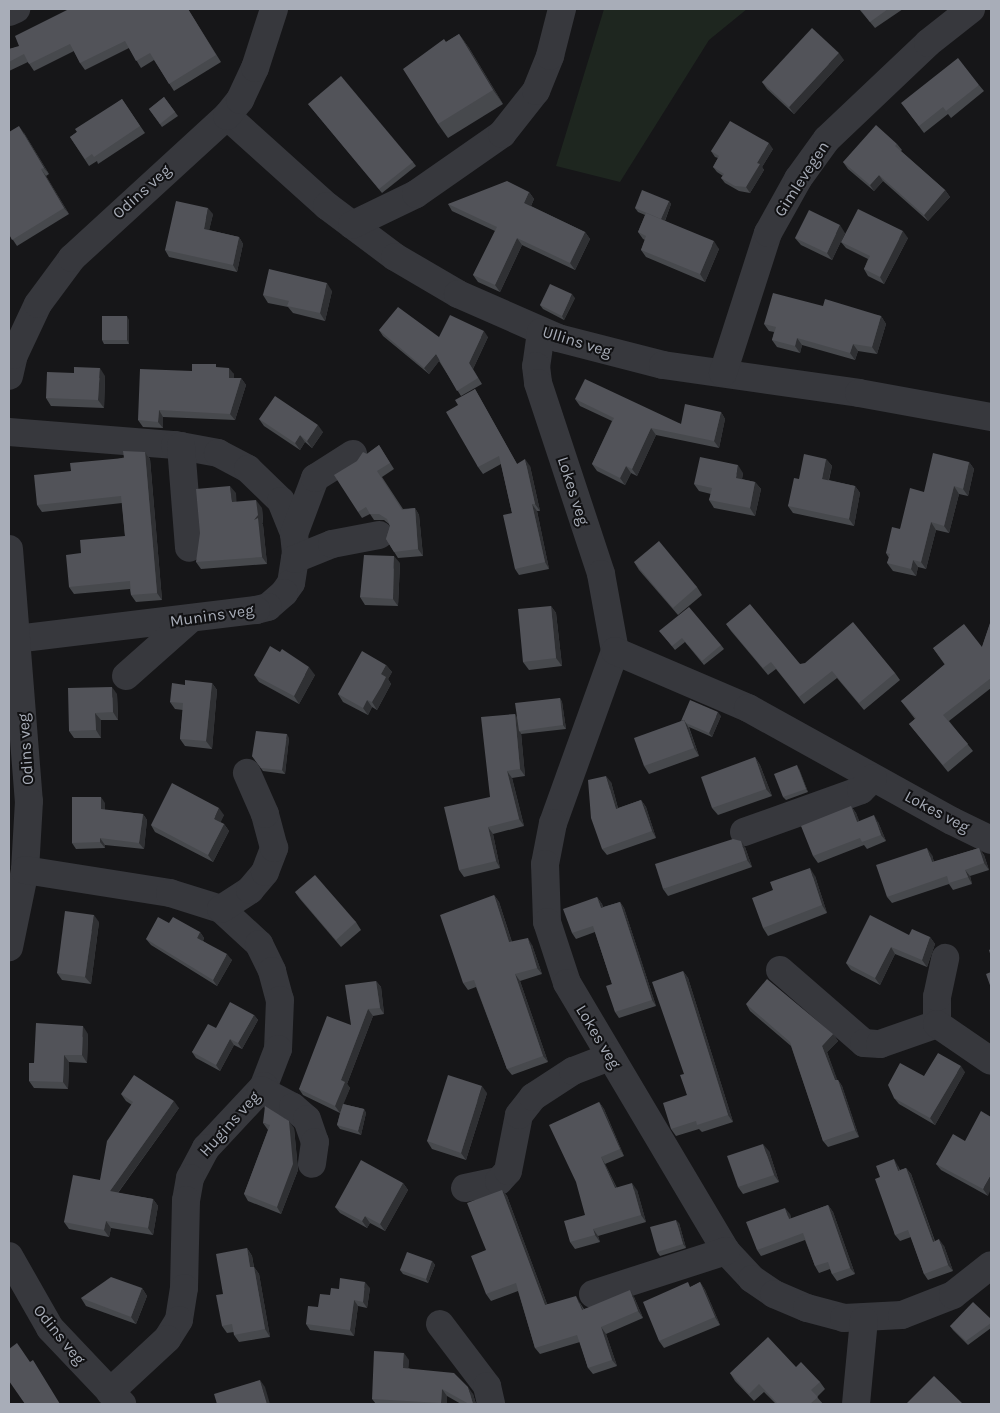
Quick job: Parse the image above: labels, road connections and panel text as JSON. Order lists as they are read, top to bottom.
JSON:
{
  "streets": {
    "street": [
      "Gimlevegen",
      "Odins veg",
      "Ullins veg",
      "Lokes veg",
      "Munins veg",
      "Hugins veg"
    ]
  },
  "crossings": [
    ["Gimlevegen", "Ullins veg"],
    ["Odins veg", "Ullins veg"],
    ["Odins veg", "Munins veg"],
    ["Odins veg", "Hugins veg"],
    ["Ullins veg", "Lokes veg"]
  ]
}
